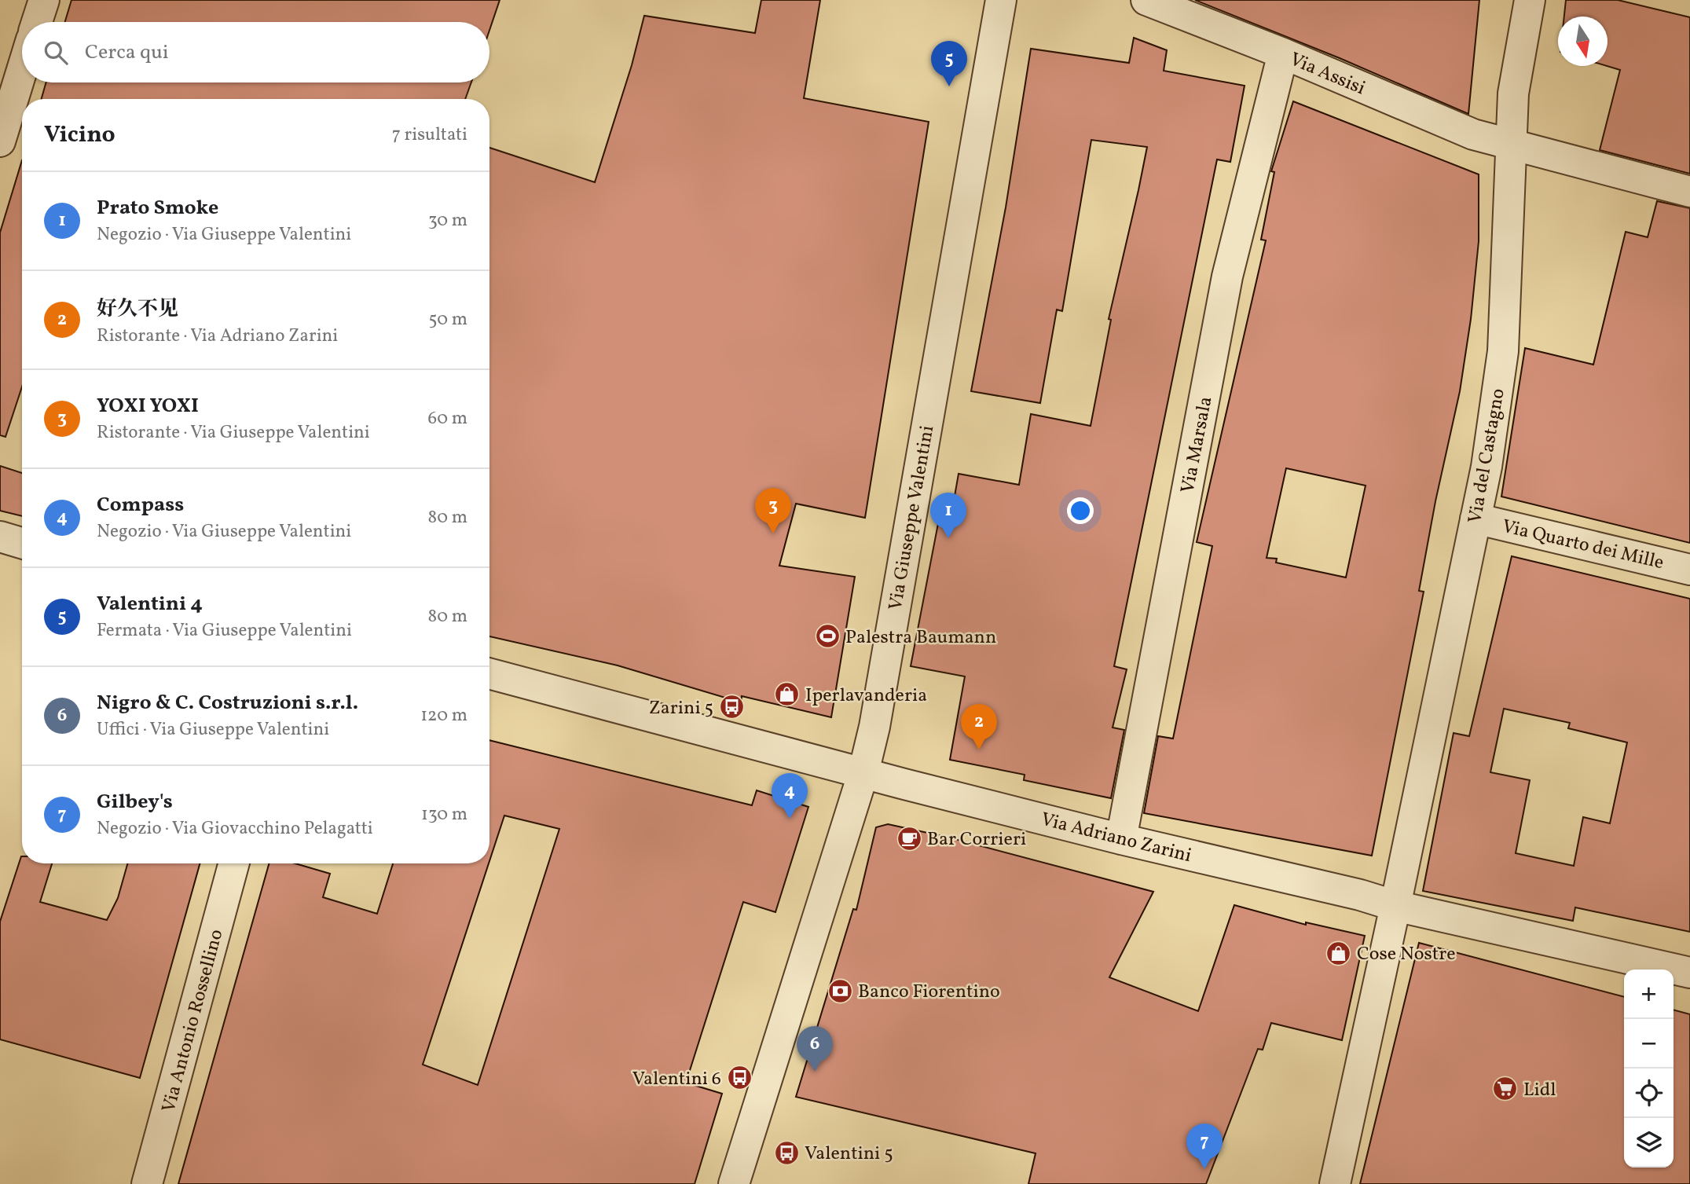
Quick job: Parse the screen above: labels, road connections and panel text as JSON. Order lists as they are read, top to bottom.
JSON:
{
  "streets": {
    "street": [
      "Via Assisi",
      "Via Marsala",
      "Via del Castagno",
      "Via Giuseppe Valentini",
      "Via Quarto dei Mille",
      "Via Adriano Zarini",
      "Via Antonio Rossellino"
    ]
  },
  "crossings": [
    ["Via Assisi", "Via Marsala"],
    ["Via Assisi", "Via del Castagno"],
    ["Via Marsala", "Via Adriano Zarini"],
    ["Via del Castagno", "Via Quarto dei Mille"],
    ["Via del Castagno", "Via Adriano Zarini"],
    ["Via Giuseppe Valentini", "Via Adriano Zarini"]
  ],
  "places": {
    "sports": ["Palestra Baumann"],
    "shop": ["Iperlavanderia", "Cose Nostre"],
    "bus stop": ["Zarini 5", "Valentini 6", "Valentini 5"],
    "cafe": ["Bar Corrieri"],
    "bank": ["Banco Fiorentino"],
    "supermarket": ["Lidl"]
  },
  "north": "bottom",
  "page": {
    "search": "Cerca qui",
    "pins": [
      "5",
      "3",
      "1",
      "2",
      "4",
      "6",
      "7"
    ],
    "heading": ["Vicino", "7 risultati"],
    "list": [
      {
        "mark": "1",
        "name": "Prato Smoke",
        "note": "Negozio · Via Giuseppe Valentini",
        "value": "30 m"
      },
      {
        "mark": "2",
        "name": "好久不见",
        "note": "Ristorante · Via Adriano Zarini",
        "value": "50 m"
      },
      {
        "mark": "3",
        "name": "YOXI YOXI",
        "note": "Ristorante · Via Giuseppe Valentini",
        "value": "60 m"
      },
      {
        "mark": "4",
        "name": "Compass",
        "note": "Negozio · Via Giuseppe Valentini",
        "value": "80 m"
      },
      {
        "mark": "5",
        "name": "Valentini 4",
        "note": "Fermata · Via Giuseppe Valentini",
        "value": "80 m"
      },
      {
        "mark": "6",
        "name": "Nigro & C. Costruzioni s.r.l.",
        "note": "Uffici · Via Giuseppe Valentini",
        "value": "120 m"
      },
      {
        "mark": "7",
        "name": "Gilbey's",
        "note": "Negozio · Via Giovacchino Pelagatti",
        "value": "130 m"
      }
    ],
    "map_buttons": ["+", "−"]
  }
}
